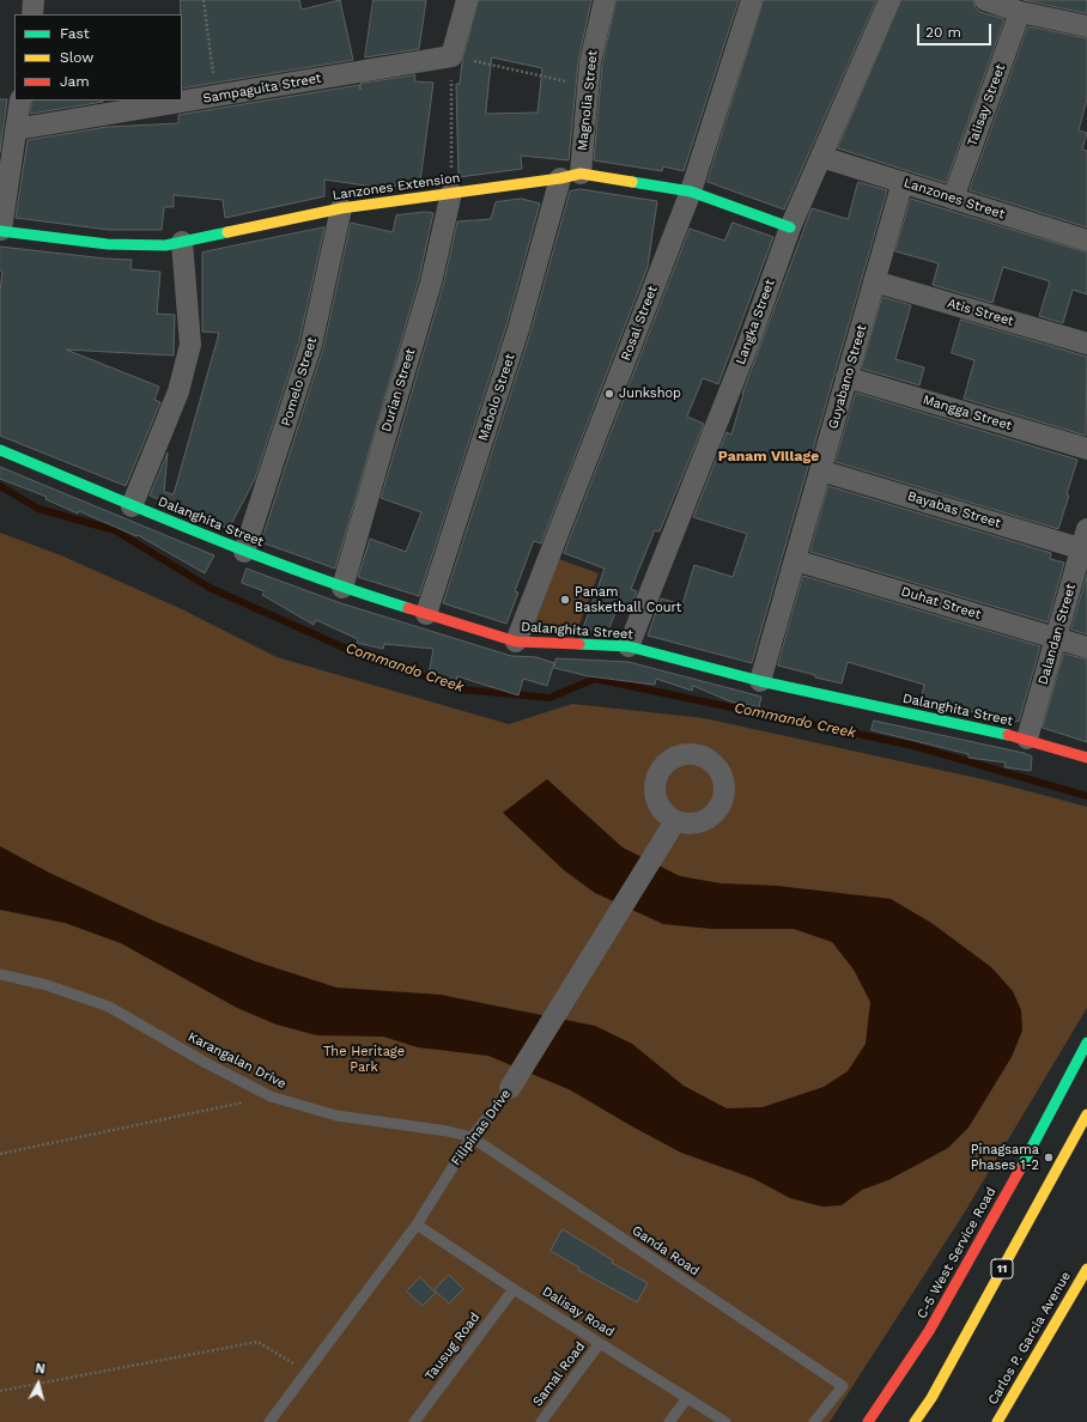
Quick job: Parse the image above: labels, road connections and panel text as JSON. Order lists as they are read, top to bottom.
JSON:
{
  "streets": {
    "street": [
      "Sampaguita Street",
      "Magnolia Street",
      "Talisay Street",
      "Lanzones Extension",
      "Lanzones Street",
      "Atis Street",
      "Langka Street",
      "Rosal Street",
      "Guyabano Street",
      "Pomelo Street",
      "Durian Street",
      "Mabolo Street",
      "Mangga Street",
      "Bayabas Street",
      "Dalanghita Street",
      "Duhat Street",
      "Dalandan Street",
      "Filipinas Drive",
      "C-5 West Service Road",
      "11",
      "Carlos P. Garcia Avenue"
    ],
    "lane": [
      "Karangalan Drive",
      "Ganda Road",
      "Dalisay Road",
      "Tausug Road",
      "Samal Road"
    ]
  },
  "crossings": [
    ["Magnolia Street", "Lanzones Extension"],
    ["Talisay Street", "Lanzones Street"],
    ["Lanzones Extension", "Langka Street"],
    ["Lanzones Extension", "Rosal Street"],
    ["Lanzones Extension", "Pomelo Street"],
    ["Lanzones Extension", "Durian Street"],
    ["Lanzones Extension", "Mabolo Street"],
    ["Lanzones Street", "Langka Street"],
    ["Lanzones Street", "Guyabano Street"],
    ["Atis Street", "Guyabano Street"],
    ["Langka Street", "Dalanghita Street"],
    ["Rosal Street", "Dalanghita Street"],
    ["Guyabano Street", "Mangga Street"],
    ["Guyabano Street", "Bayabas Street"],
    ["Guyabano Street", "Dalanghita Street"],
    ["Guyabano Street", "Duhat Street"],
    ["Pomelo Street", "Dalanghita Street"],
    ["Durian Street", "Dalanghita Street"],
    ["Mabolo Street", "Dalanghita Street"],
    ["Bayabas Street", "Dalandan Street"],
    ["Dalanghita Street", "Dalandan Street"],
    ["Duhat Street", "Dalandan Street"],
    ["Karangalan Drive", "Filipinas Drive"],
    ["Karangalan Drive", "Ganda Road"],
    ["Filipinas Drive", "Ganda Road"],
    ["Filipinas Drive", "Dalisay Road"],
    ["Dalisay Road", "Tausug Road"],
    ["Dalisay Road", "Samal Road"]
  ],
  "districts": ["Panam Village"],
  "water": ["Commando Creek"],
  "parks": ["The Heritage Park"],
  "places": ["Junkshop", "Panam Basketball Court", "Pinagsama Phases 1-2"],
  "legend": ["Fast", "Slow", "Jam"],
  "scale_bar": "20 m",
  "north": "top"
}
